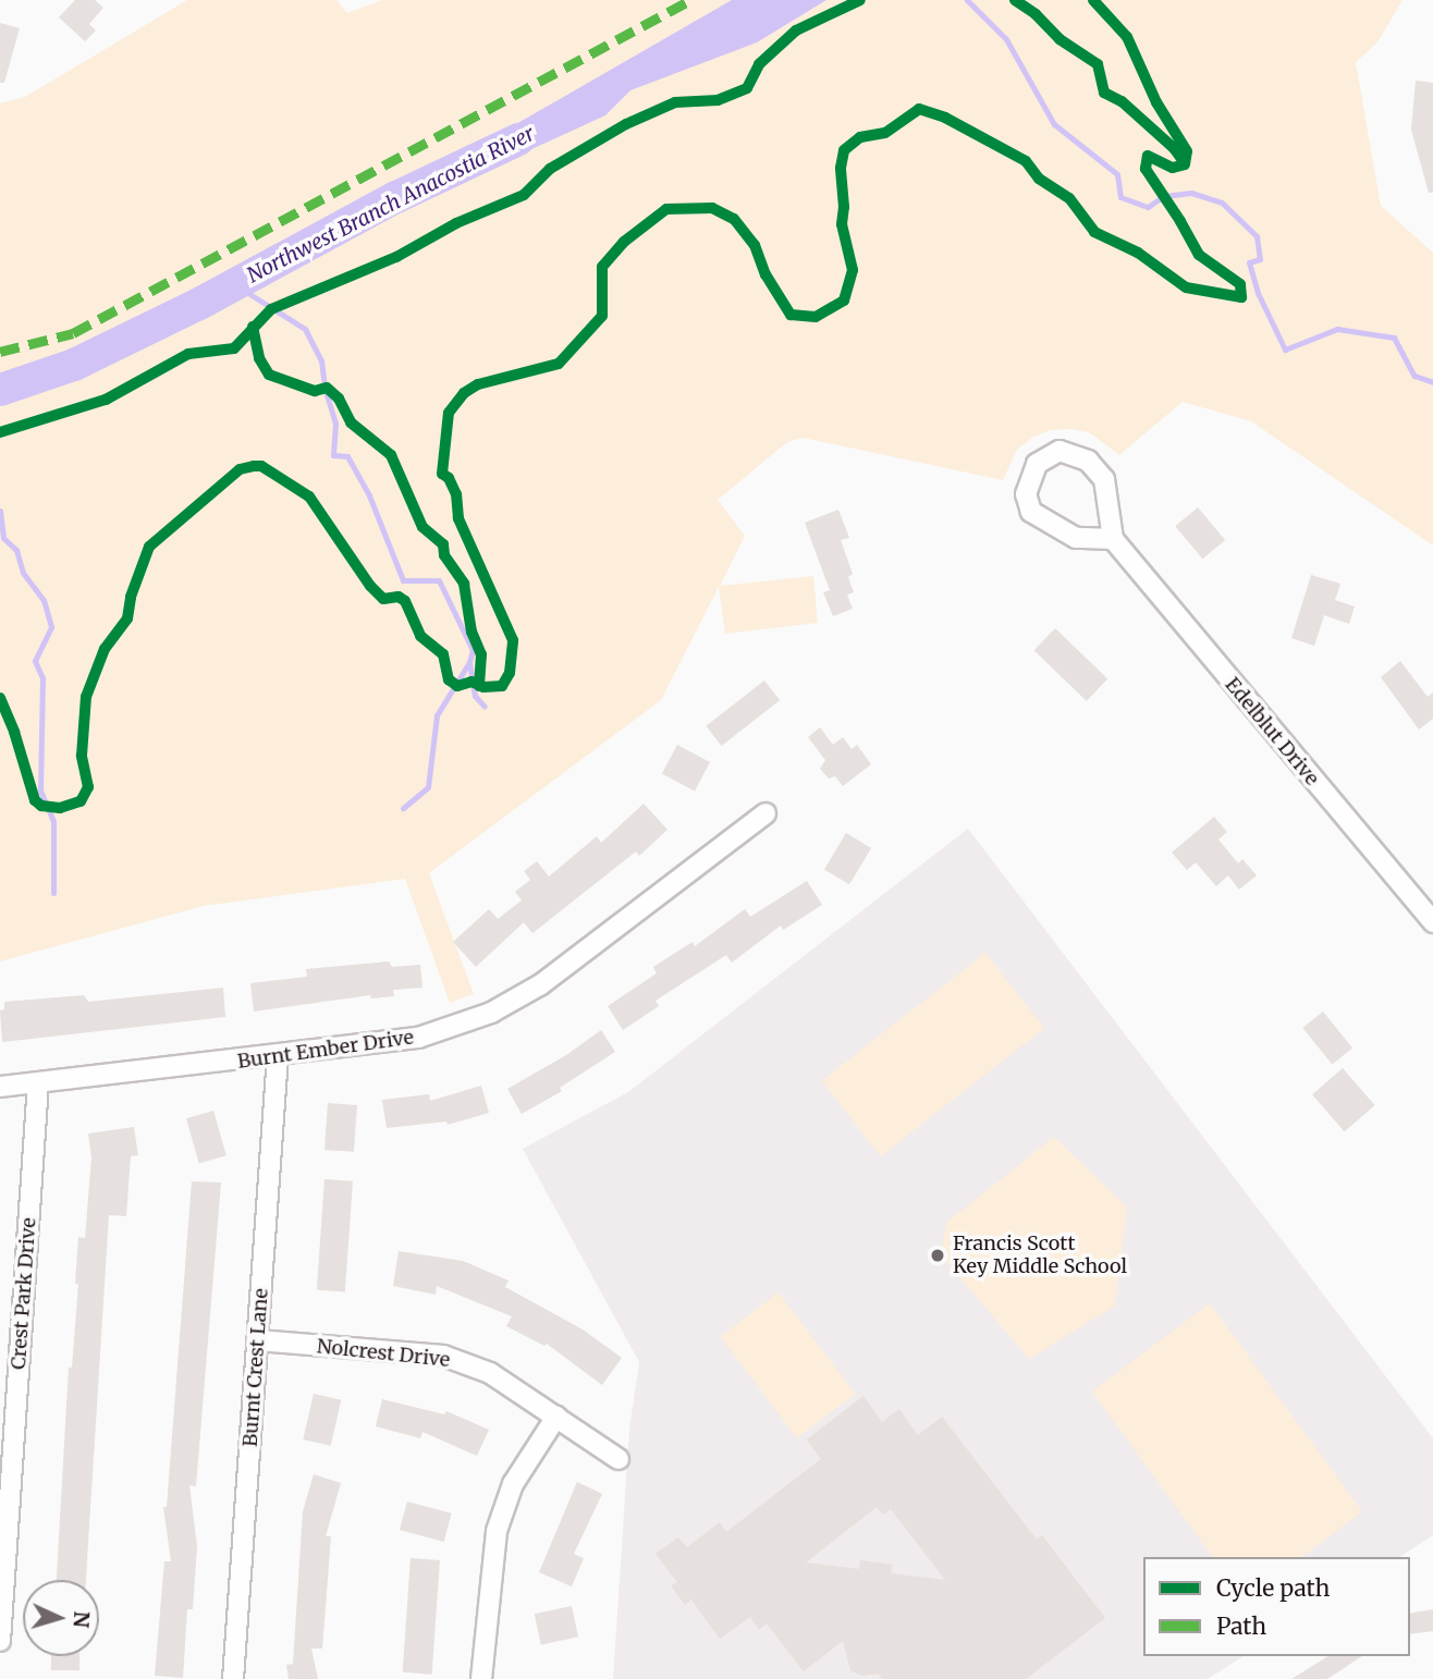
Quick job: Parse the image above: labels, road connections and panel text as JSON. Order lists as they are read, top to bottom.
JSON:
{
  "streets": {
    "street": [
      "Edelblut Drive",
      "Burnt Ember Drive",
      "Crest Park Drive",
      "Nolcrest Drive",
      "Burnt Crest Lane"
    ]
  },
  "crossings": [
    ["Burnt Ember Drive", "Crest Park Drive"],
    ["Burnt Ember Drive", "Burnt Crest Lane"],
    ["Nolcrest Drive", "Burnt Crest Lane"]
  ],
  "water": ["Northwest Branch Anacostia River"],
  "places": ["Francis Scott Key Middle School"],
  "legend": ["Cycle path", "Path"],
  "north": "right"
}
